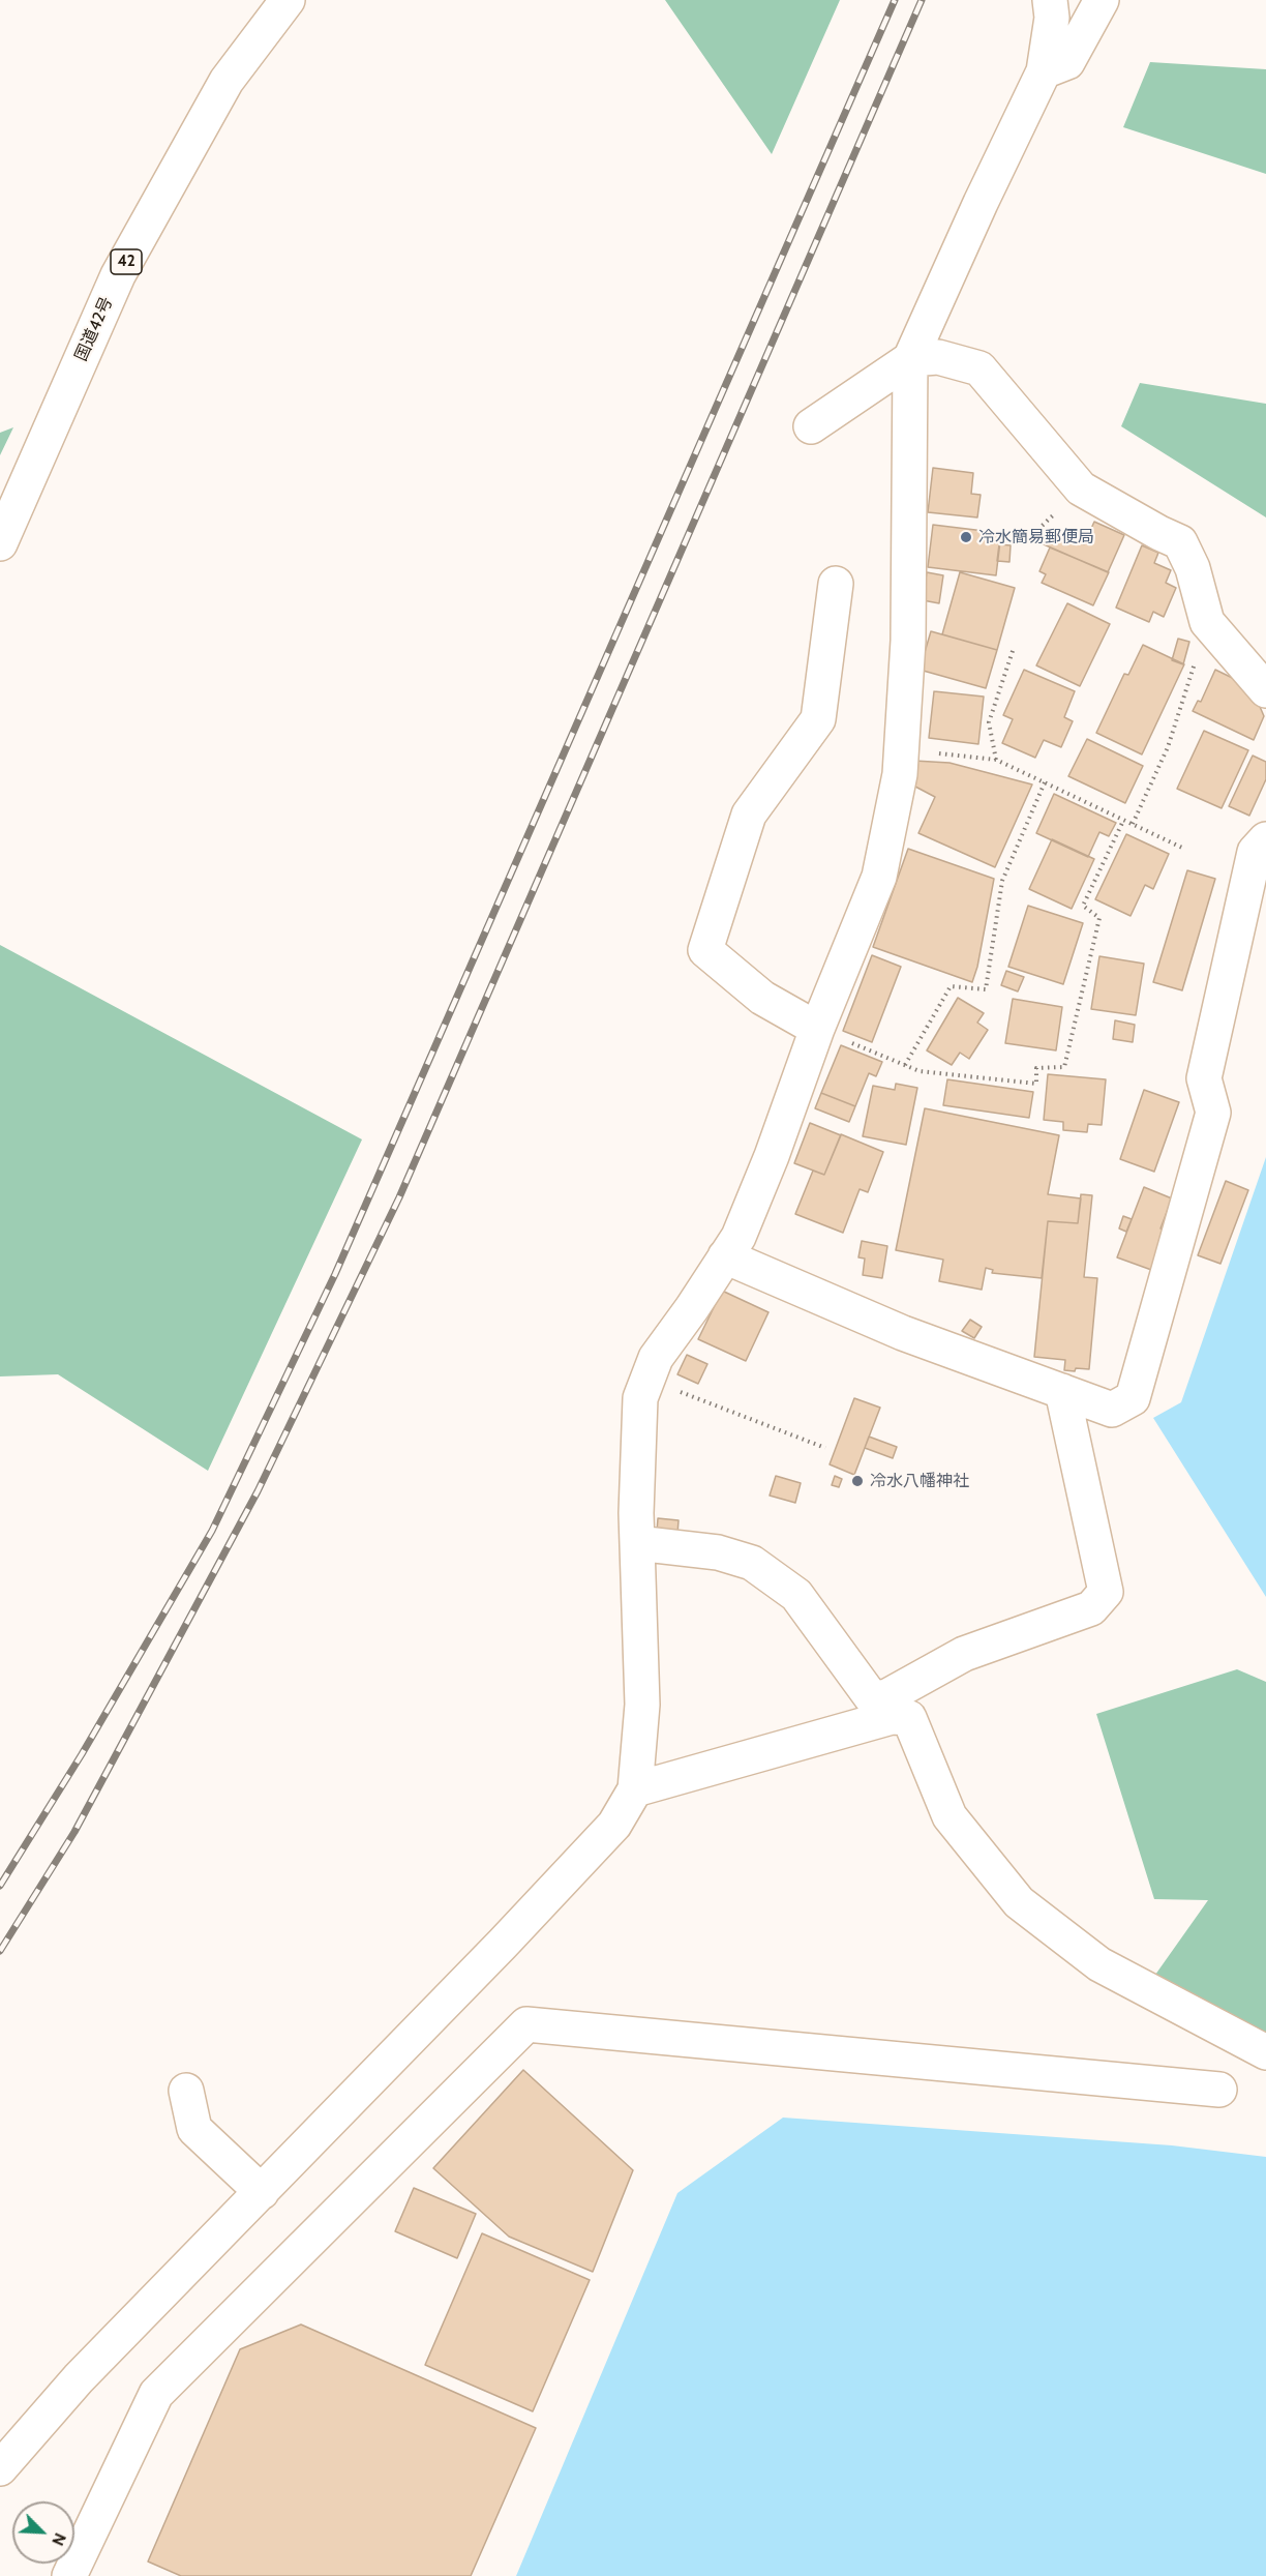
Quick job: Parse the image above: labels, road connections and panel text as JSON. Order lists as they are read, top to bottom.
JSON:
{
  "streets": {
    "main road": ["42", "国道42号"]
  },
  "places": ["冷水簡易郵便局", "冷水八幡神社"],
  "north": "bottom right"
}
